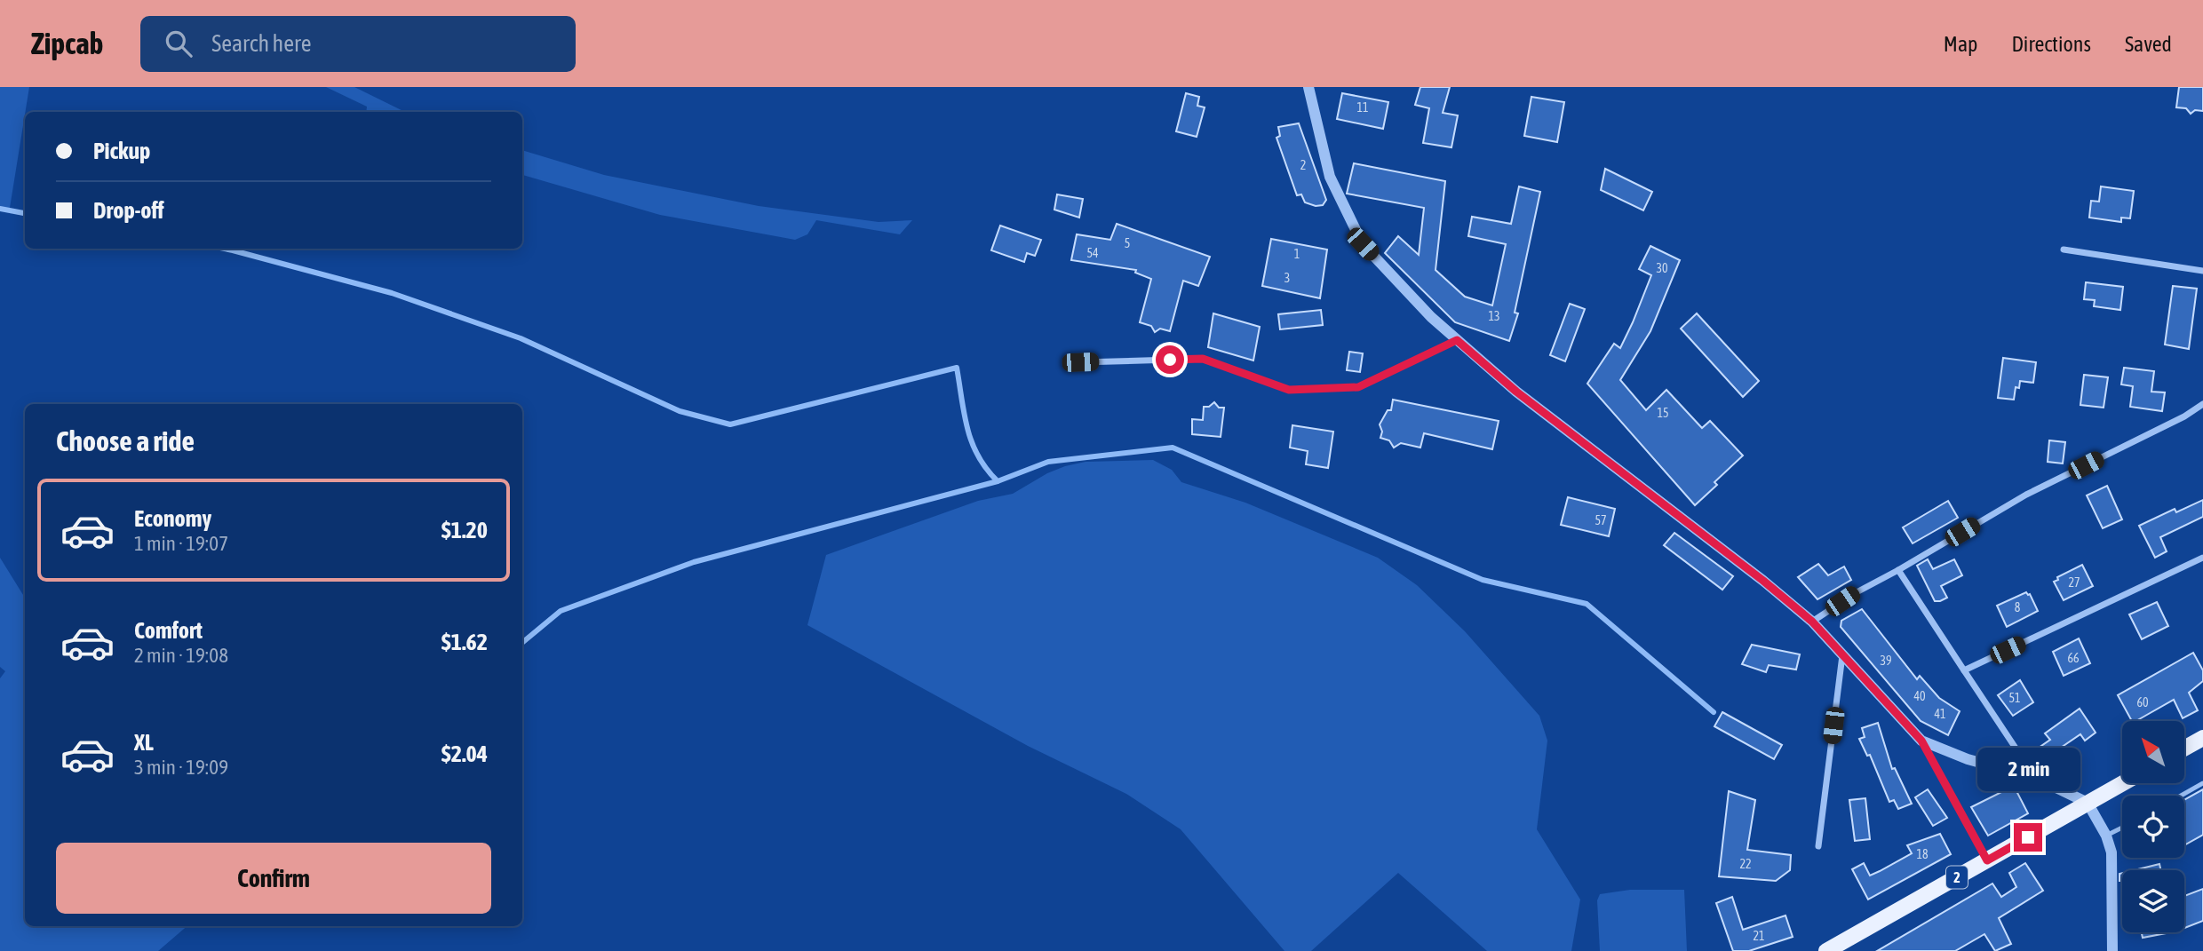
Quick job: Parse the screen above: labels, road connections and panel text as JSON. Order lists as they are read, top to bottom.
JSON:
{
  "streets": {
    "main road": ["2"]
  },
  "house_numbers": [
    "11",
    "2",
    "5",
    "54",
    "1",
    "30",
    "3",
    "13",
    "15",
    "57",
    "27",
    "8",
    "66",
    "39",
    "40",
    "51",
    "60",
    "41",
    "18",
    "22",
    "21"
  ],
  "north": "top left",
  "page": {
    "header": "Zipcab",
    "search": "Search here",
    "nav": ["Map", "Directions", "Saved"],
    "banner": ["Pickup", "Drop-off"],
    "heading": "Choose a ride",
    "list": [
      {
        "name": "Economy",
        "note": "1 min · 19:07",
        "value": "$1.20"
      },
      {
        "name": "Comfort",
        "note": "2 min · 19:08",
        "value": "$1.62"
      },
      {
        "name": "XL",
        "note": "3 min · 19:09",
        "value": "$2.04"
      }
    ],
    "bubble": "2 min",
    "buttons": "Confirm"
  }
}
